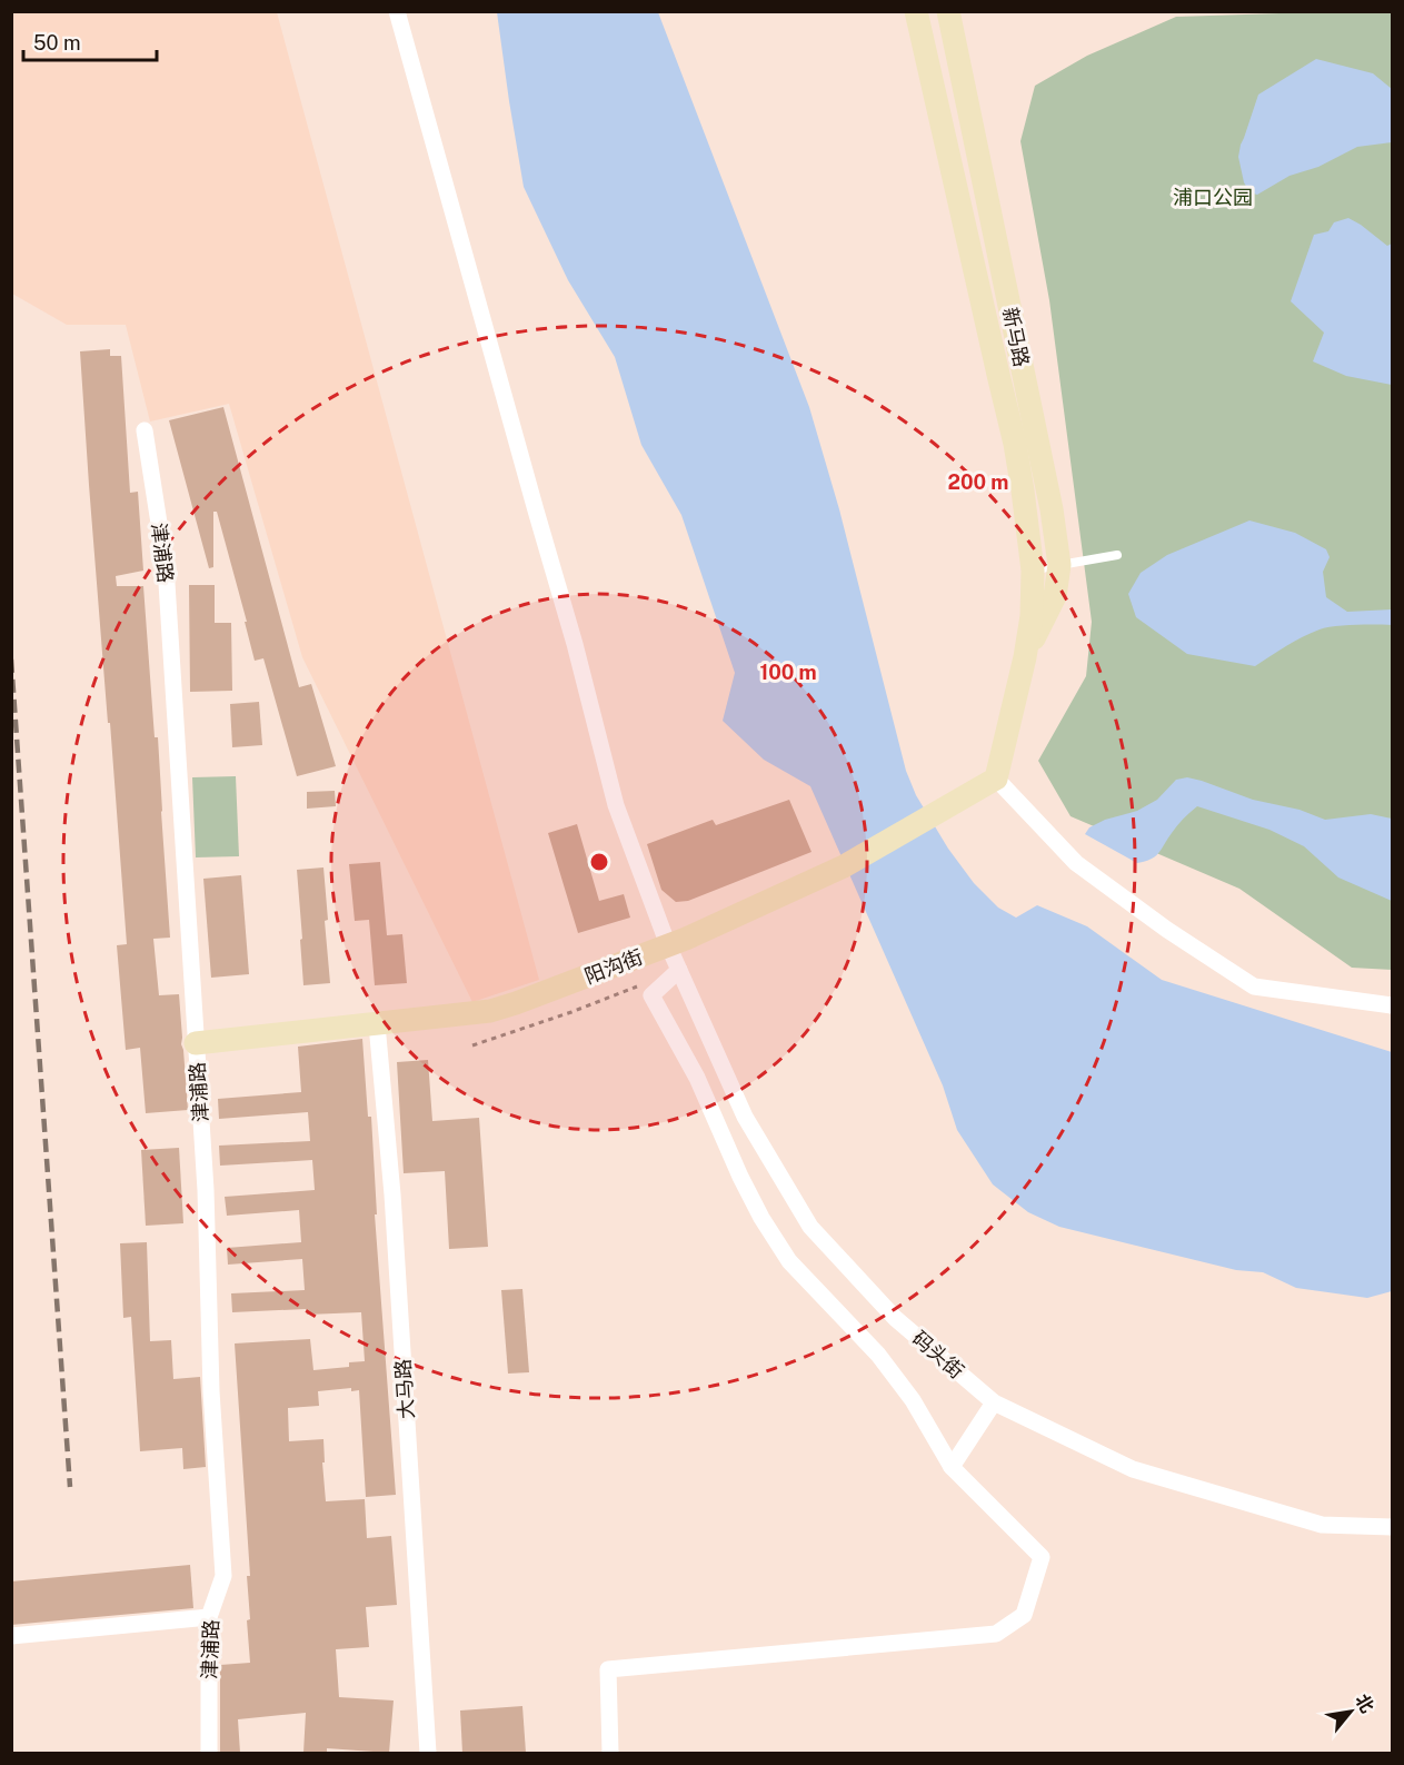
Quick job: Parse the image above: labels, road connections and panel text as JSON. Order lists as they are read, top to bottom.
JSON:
{
  "streets": {
    "street": [
      "新马路",
      "津浦路",
      "阳沟街",
      "码头街",
      "大马路"
    ]
  },
  "crossings": [
    ["新马路", "阳沟街"],
    ["津浦路", "阳沟街"],
    ["阳沟街", "码头街"],
    ["阳沟街", "大马路"]
  ],
  "parks": ["浦口公园"],
  "scale_bar": "50 m",
  "north": "top right",
  "rings": ["200 m", "100 m"]
}
